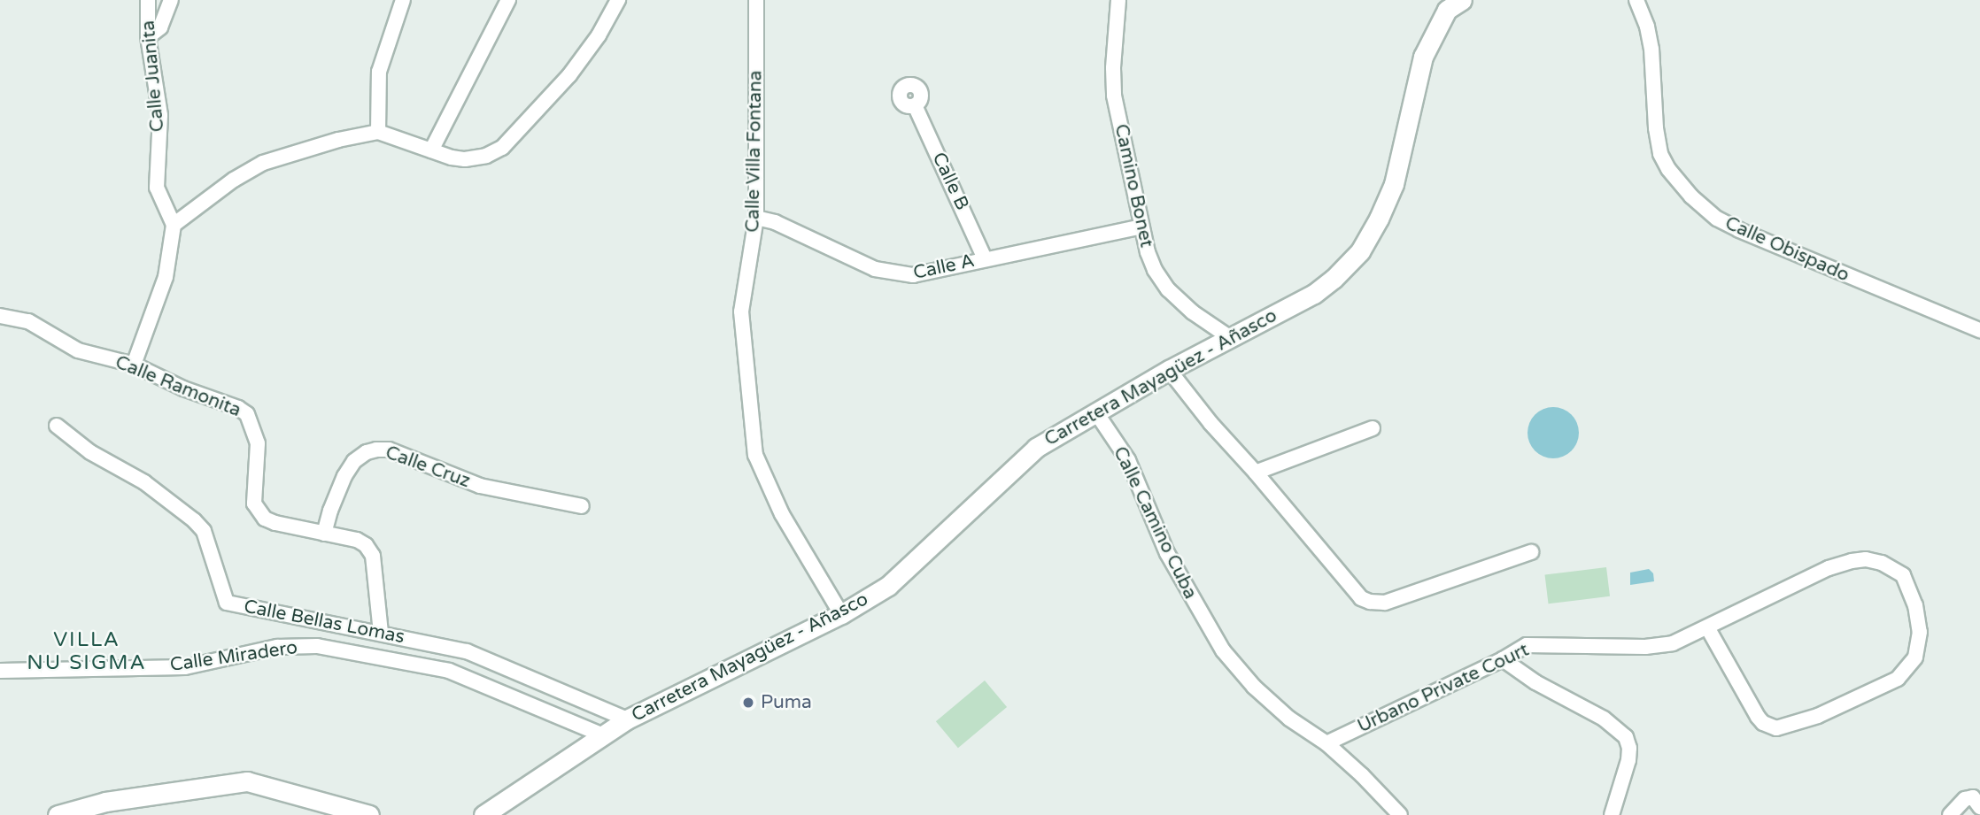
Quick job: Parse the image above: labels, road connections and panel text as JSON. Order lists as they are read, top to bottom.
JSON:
{
  "streets": {
    "main road": ["Carretera Mayagüez - Añasco"],
    "street": [
      "Calle Juanita",
      "Calle Villa Fontana",
      "Calle B",
      "Camino Bonet",
      "Calle Obispado",
      "Calle A",
      "Calle Ramonita",
      "Calle Cruz",
      "Calle Camino Cuba",
      "Calle Bellas Lomas",
      "Calle Miradero",
      "Urbano Private Court"
    ]
  },
  "crossings": [
    ["Calle Villa Fontana", "Calle A"],
    ["Calle Villa Fontana", "Carretera Mayagüez - Añasco"],
    ["Calle B", "Calle A"],
    ["Camino Bonet", "Calle A"],
    ["Camino Bonet", "Carretera Mayagüez - Añasco"],
    ["Carretera Mayagüez - Añasco", "Calle Camino Cuba"],
    ["Carretera Mayagüez - Añasco", "Calle Bellas Lomas"],
    ["Carretera Mayagüez - Añasco", "Calle Miradero"],
    ["Calle Ramonita", "Calle Cruz"],
    ["Calle Ramonita", "Calle Bellas Lomas"],
    ["Calle Camino Cuba", "Urbano Private Court"]
  ],
  "districts": ["VILLA NU SIGMA"],
  "places": ["Puma"]
}
